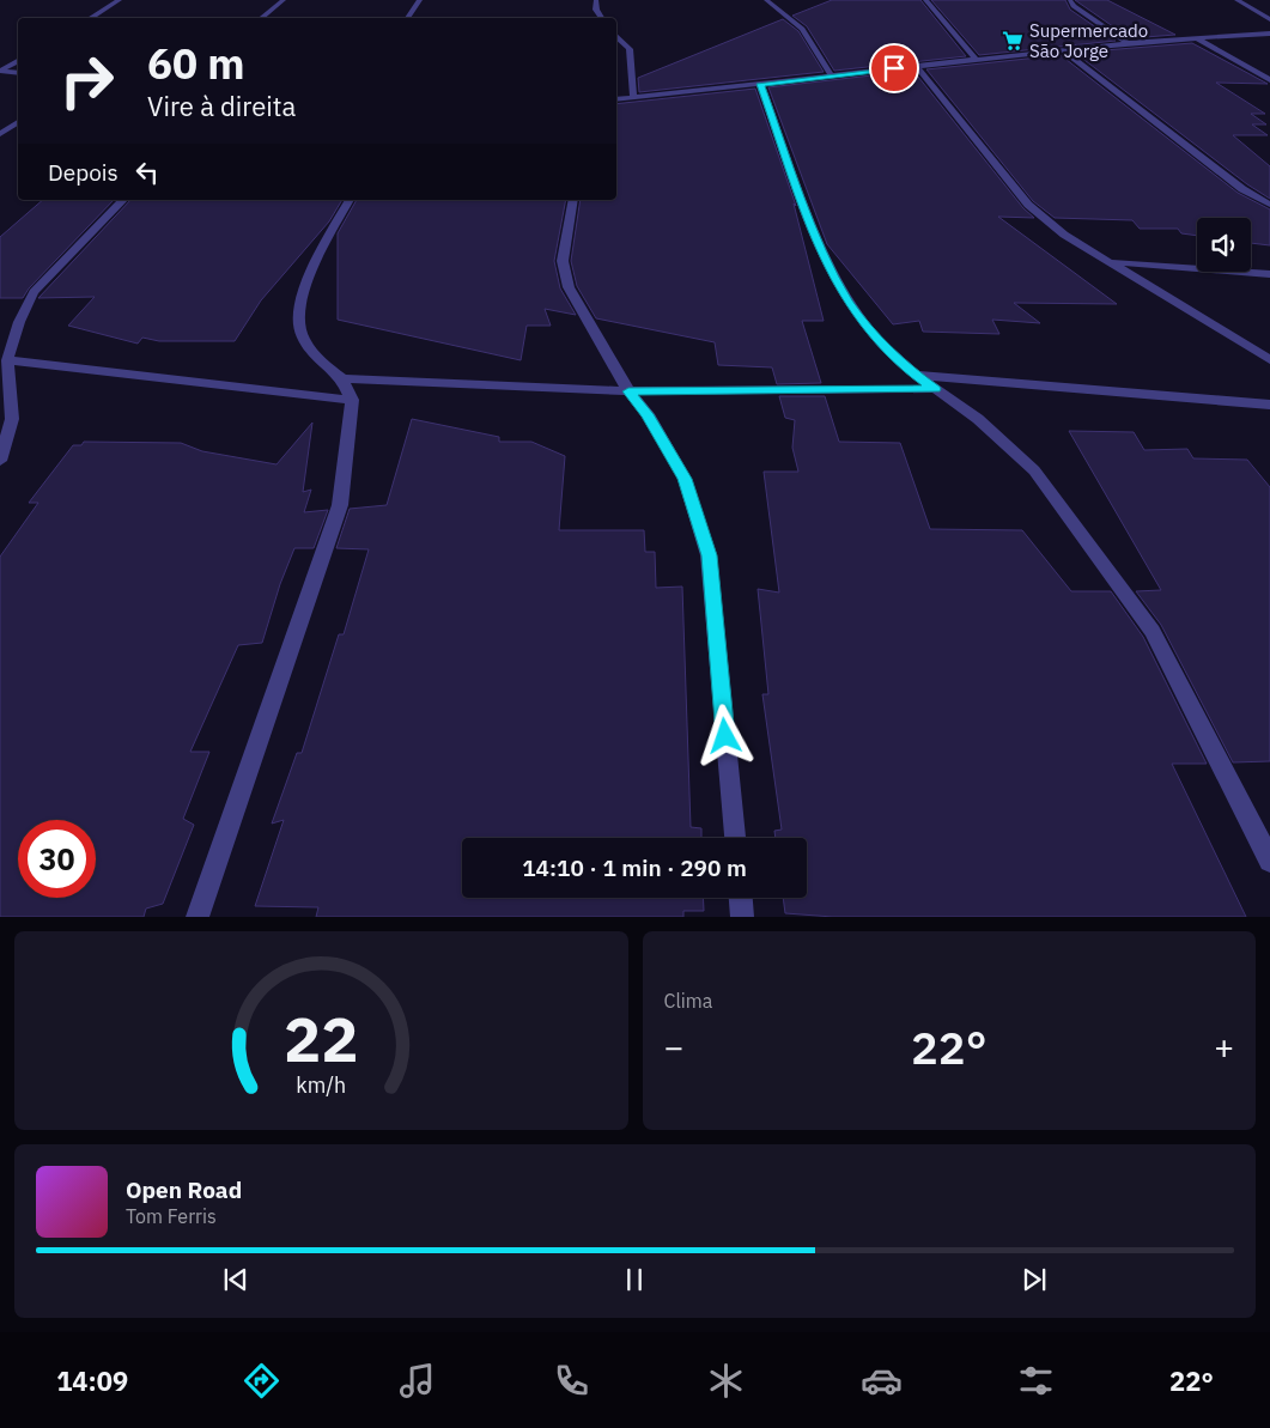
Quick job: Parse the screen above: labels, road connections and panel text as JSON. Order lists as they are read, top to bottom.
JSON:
{
  "places": {
    "supermarket": ["Supermercado São Jorge"]
  },
  "page": {
    "turn": ["60 m", "Vire à direita"],
    "then": "Depois",
    "limit": "30",
    "trip": "14:10 · 1 min · 290 m",
    "tile": "Clima",
    "heat": ["−", "22°", "+"],
    "song": ["Open Road", "Tom Ferris"],
    "tabs": ["14:09", "22°"],
    "gauge": ["22", "km/h"]
  }
}
